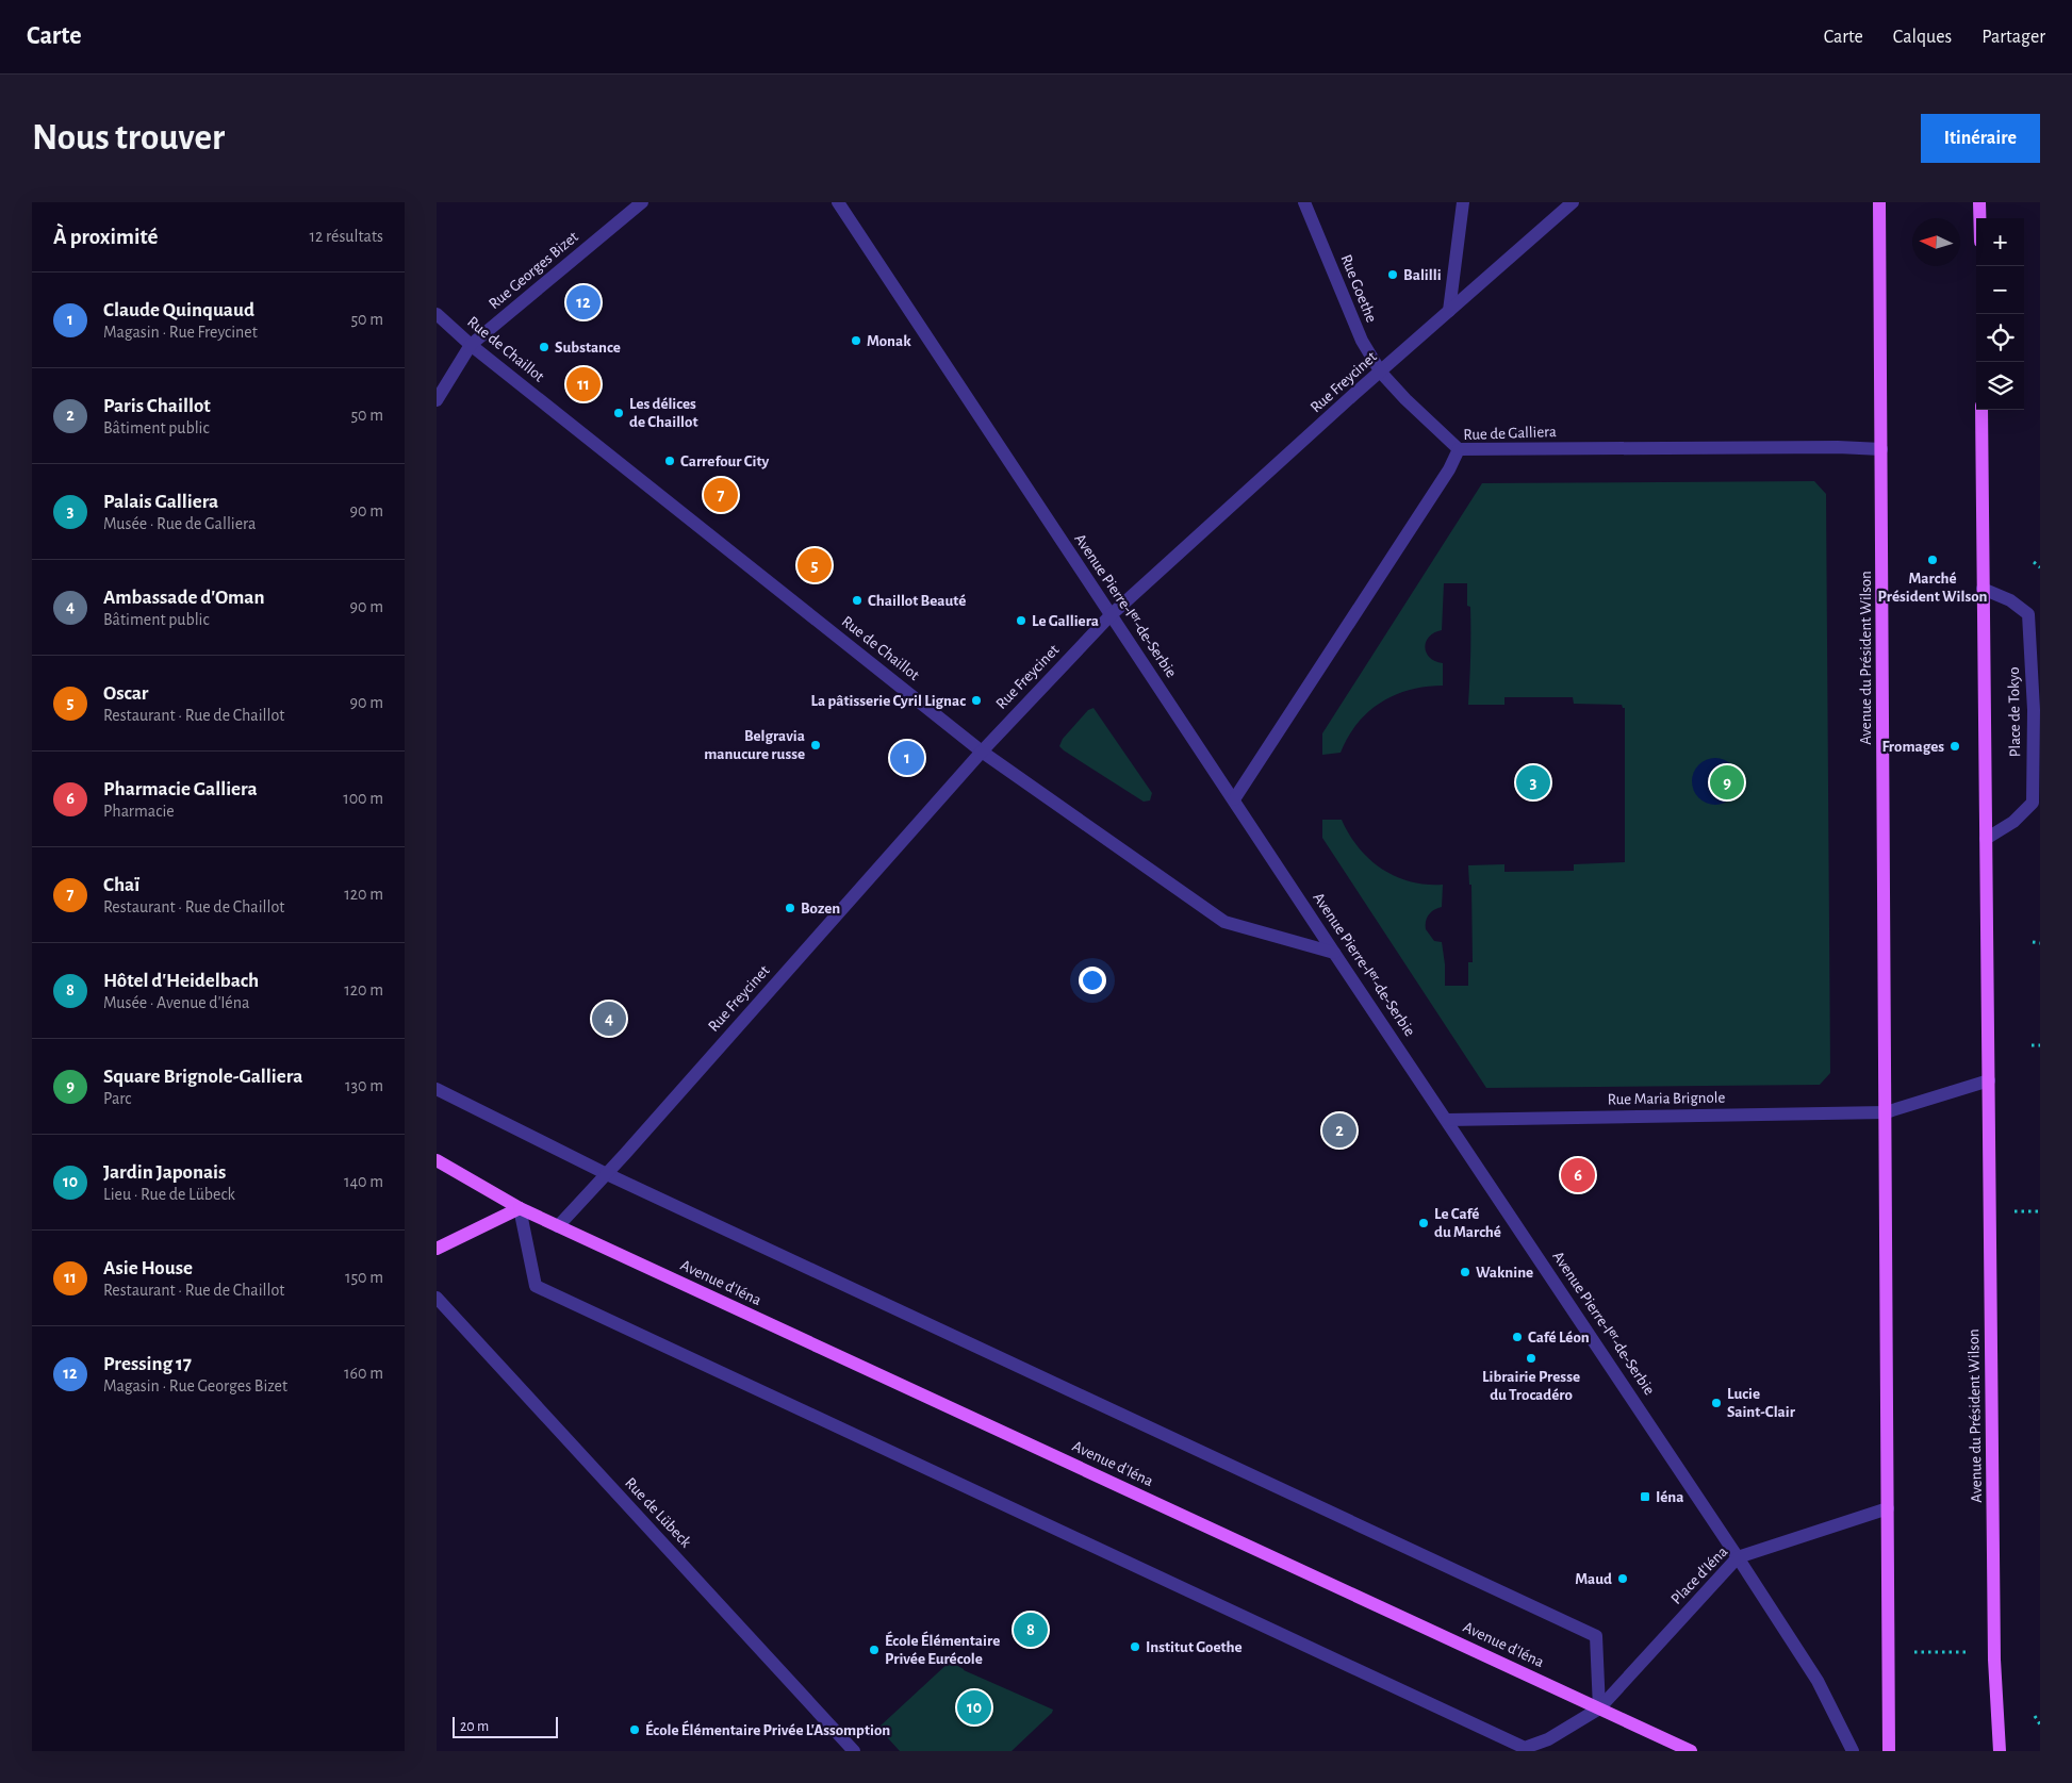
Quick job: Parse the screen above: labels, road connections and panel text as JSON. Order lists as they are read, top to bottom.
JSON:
{
  "streets": {
    "main road": ["Avenue du Président Wilson", "Avenue d'Iéna"],
    "street": [
      "Rue Georges Bizet",
      "Rue Goethe",
      "Rue de Chaillot",
      "Rue Freycinet",
      "Rue de Galliera",
      "Avenue Pierre-Iᵉʳ-de-Serbie",
      "Place de Tokyo",
      "Rue Maria Brignole",
      "Rue de Lübeck",
      "Place d'Iéna"
    ]
  },
  "crossings": [
    ["Rue Georges Bizet", "Rue de Chaillot"],
    ["Rue Goethe", "Rue Freycinet"],
    ["Rue Goethe", "Rue de Galliera"],
    ["Rue de Chaillot", "Rue Freycinet"],
    ["Rue de Chaillot", "Avenue Pierre-Iᵉʳ-de-Serbie"],
    ["Rue Freycinet", "Avenue Pierre-Iᵉʳ-de-Serbie"],
    ["Rue Freycinet", "Avenue d'Iéna"],
    ["Rue de Galliera", "Avenue Pierre-Iᵉʳ-de-Serbie"],
    ["Rue de Galliera", "Avenue du Président Wilson"],
    ["Avenue Pierre-Iᵉʳ-de-Serbie", "Rue Maria Brignole"],
    ["Avenue Pierre-Iᵉʳ-de-Serbie", "Place d'Iéna"],
    ["Avenue du Président Wilson", "Place de Tokyo"],
    ["Avenue du Président Wilson", "Rue Maria Brignole"],
    ["Avenue du Président Wilson", "Place d'Iéna"],
    ["Avenue d'Iéna", "Place d'Iéna"]
  ],
  "places": {
    "other": [
      "Balilli",
      "Monak",
      "Substance",
      "Les délices de Chaillot",
      "Carrefour City",
      "Marché Président Wilson",
      "Chaillot Beauté",
      "Le Galliera",
      "La pâtisserie Cyril Lignac",
      "Belgravia manucure russe",
      "Fromages",
      "Bozen",
      "Le Café du Marché",
      "Waknine",
      "Café Léon",
      "Librairie Presse du Trocadéro",
      "Lucie Saint-Clair",
      "Maud",
      "Institut Goethe",
      "École Élémentaire Privée Eurécole",
      "École Élémentaire Privée L'Assomption"
    ],
    "transit": ["Iéna"]
  },
  "scale_bar": "20 m",
  "north": "left",
  "page": {
    "header": "Carte",
    "nav": ["Carte", "Calques", "Partager"],
    "buttons": "Itinéraire",
    "title": "Nous trouver",
    "heading": ["À proximité", "12 résultats"],
    "map_buttons": ["+", "−"],
    "list": [
      {
        "mark": "1",
        "name": "Claude Quinquaud",
        "note": "Magasin · Rue Freycinet",
        "value": "50 m"
      },
      {
        "mark": "2",
        "name": "Paris Chaillot",
        "note": "Bâtiment public",
        "value": "50 m"
      },
      {
        "mark": "3",
        "name": "Palais Galliera",
        "note": "Musée · Rue de Galliera",
        "value": "90 m"
      },
      {
        "mark": "4",
        "name": "Ambassade d'Oman",
        "note": "Bâtiment public",
        "value": "90 m"
      },
      {
        "mark": "5",
        "name": "Oscar",
        "note": "Restaurant · Rue de Chaillot",
        "value": "90 m"
      },
      {
        "mark": "6",
        "name": "Pharmacie Galliera",
        "note": "Pharmacie",
        "value": "100 m"
      },
      {
        "mark": "7",
        "name": "Chaï",
        "note": "Restaurant · Rue de Chaillot",
        "value": "120 m"
      },
      {
        "mark": "8",
        "name": "Hôtel d'Heidelbach",
        "note": "Musée · Avenue d'Iéna",
        "value": "120 m"
      },
      {
        "mark": "9",
        "name": "Square Brignole-Galliera",
        "note": "Parc",
        "value": "130 m"
      },
      {
        "mark": "10",
        "name": "Jardin Japonais",
        "note": "Lieu · Rue de Lübeck",
        "value": "140 m"
      },
      {
        "mark": "11",
        "name": "Asie House",
        "note": "Restaurant · Rue de Chaillot",
        "value": "150 m"
      },
      {
        "mark": "12",
        "name": "Pressing 17",
        "note": "Magasin · Rue Georges Bizet",
        "value": "160 m"
      }
    ],
    "pins": [
      "12",
      "11",
      "7",
      "5",
      "1",
      "3",
      "9",
      "4",
      "2",
      "6",
      "8",
      "10"
    ],
    "scale": "20 m"
  }
}
